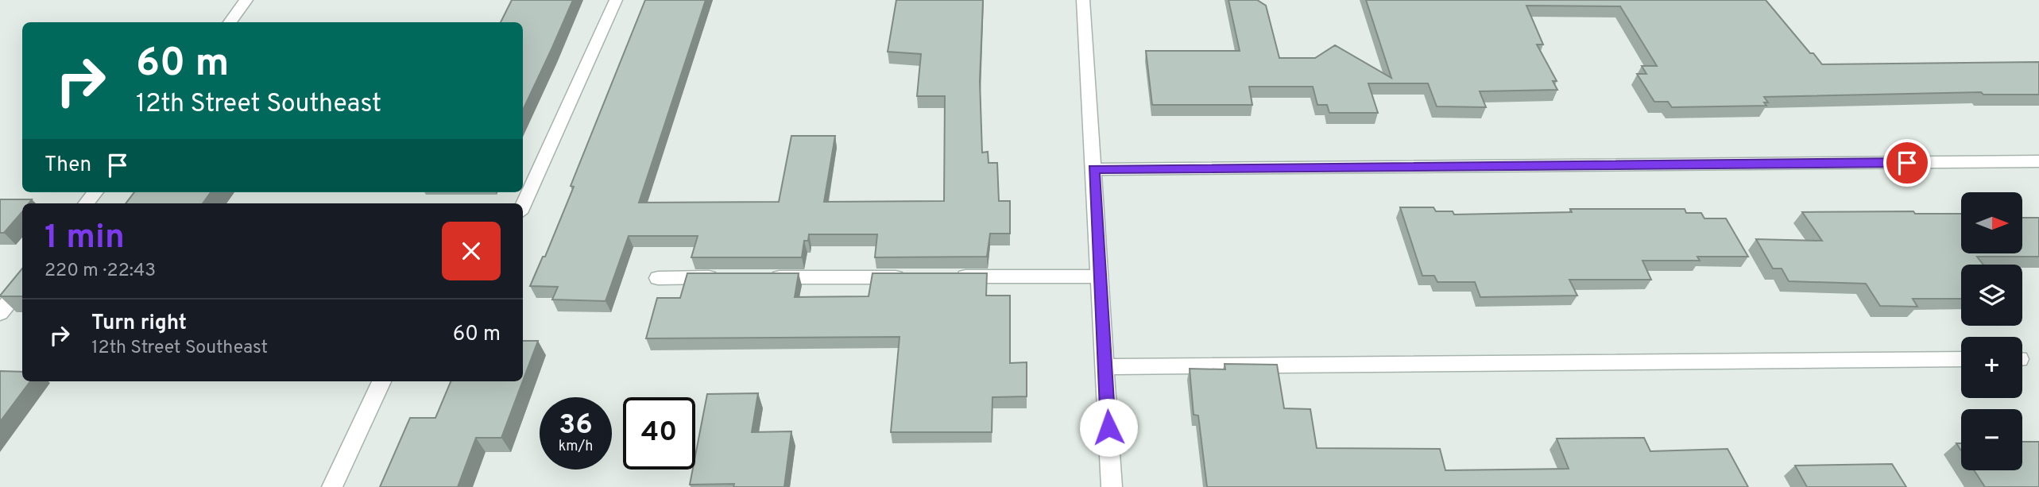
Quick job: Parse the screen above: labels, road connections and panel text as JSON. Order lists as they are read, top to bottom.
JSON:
{
  "north": "right",
  "page": {
    "turn": ["60 m", "12th Street Southeast"],
    "then": "Then",
    "map_buttons": ["+", "−"],
    "heading": ["1 min", "220 m · 22:43"],
    "list": [
      {
        "name": "Turn right",
        "note": "12th Street Southeast",
        "value": "60 m"
      }
    ],
    "speed": "36 km/h",
    "limit": "40"
  }
}
